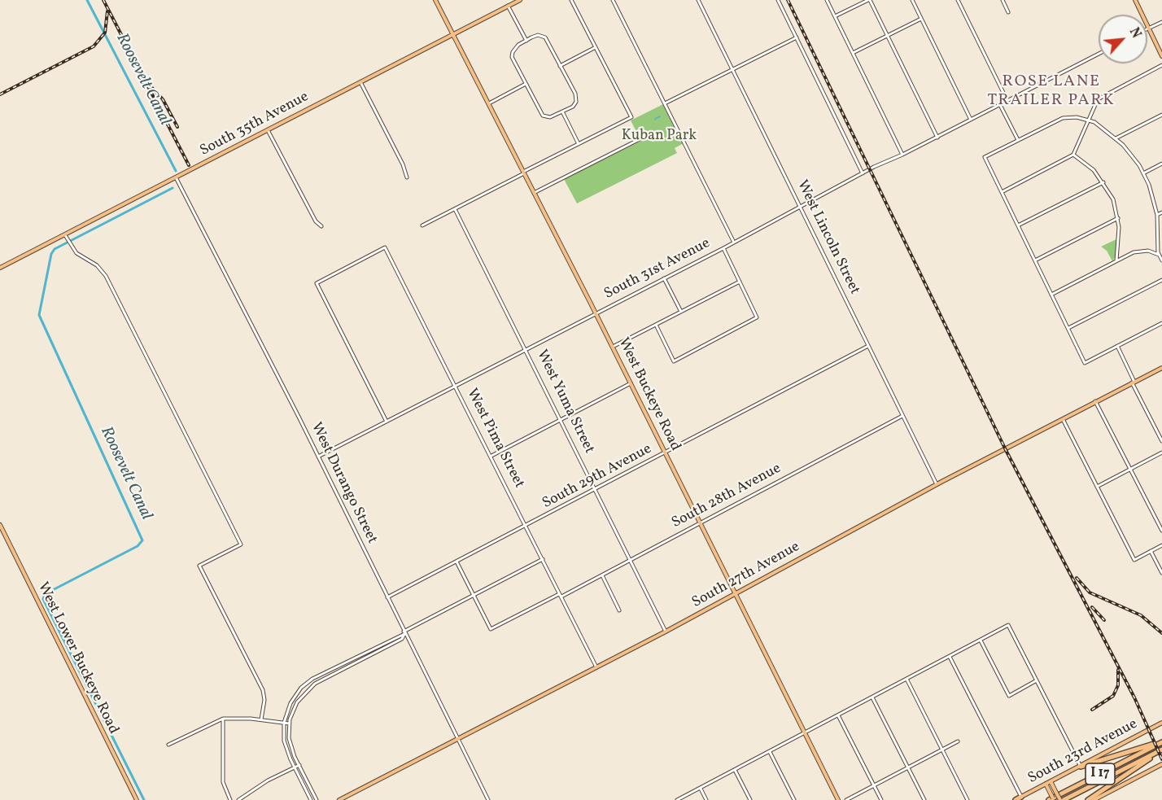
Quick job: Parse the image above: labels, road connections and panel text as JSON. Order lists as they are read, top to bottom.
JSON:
{
  "streets": {
    "highway": ["I 17"],
    "main road": [
      "South 35th Avenue",
      "West Buckeye Road",
      "South 27th Avenue",
      "West Lower Buckeye Road",
      "South 23rd Avenue"
    ],
    "street": [
      "West Lincoln Street",
      "South 31st Avenue",
      "West Yuma Street",
      "West Pima Street",
      "South 29th Avenue",
      "West Durango Street",
      "South 28th Avenue"
    ]
  },
  "crossings": [
    ["South 35th Avenue", "West Buckeye Road"],
    ["South 35th Avenue", "West Durango Street"],
    ["West Lincoln Street", "South 31st Avenue"],
    ["West Lincoln Street", "South 29th Avenue"],
    ["West Lincoln Street", "South 28th Avenue"],
    ["West Lincoln Street", "South 27th Avenue"],
    ["South 31st Avenue", "West Buckeye Road"],
    ["South 31st Avenue", "West Yuma Street"],
    ["South 31st Avenue", "West Pima Street"],
    ["South 31st Avenue", "West Durango Street"],
    ["West Buckeye Road", "South 29th Avenue"],
    ["West Buckeye Road", "South 28th Avenue"],
    ["West Buckeye Road", "South 27th Avenue"],
    ["West Yuma Street", "South 29th Avenue"],
    ["West Yuma Street", "South 28th Avenue"],
    ["West Yuma Street", "South 27th Avenue"],
    ["West Pima Street", "South 29th Avenue"],
    ["West Pima Street", "South 28th Avenue"],
    ["West Pima Street", "South 27th Avenue"],
    ["South 29th Avenue", "West Durango Street"],
    ["West Durango Street", "South 27th Avenue"]
  ],
  "districts": ["ROSE LANE TRAILER PARK"],
  "water": ["Roosevelt Canal"],
  "parks": ["Kuban Park"],
  "north": "top right"
}
